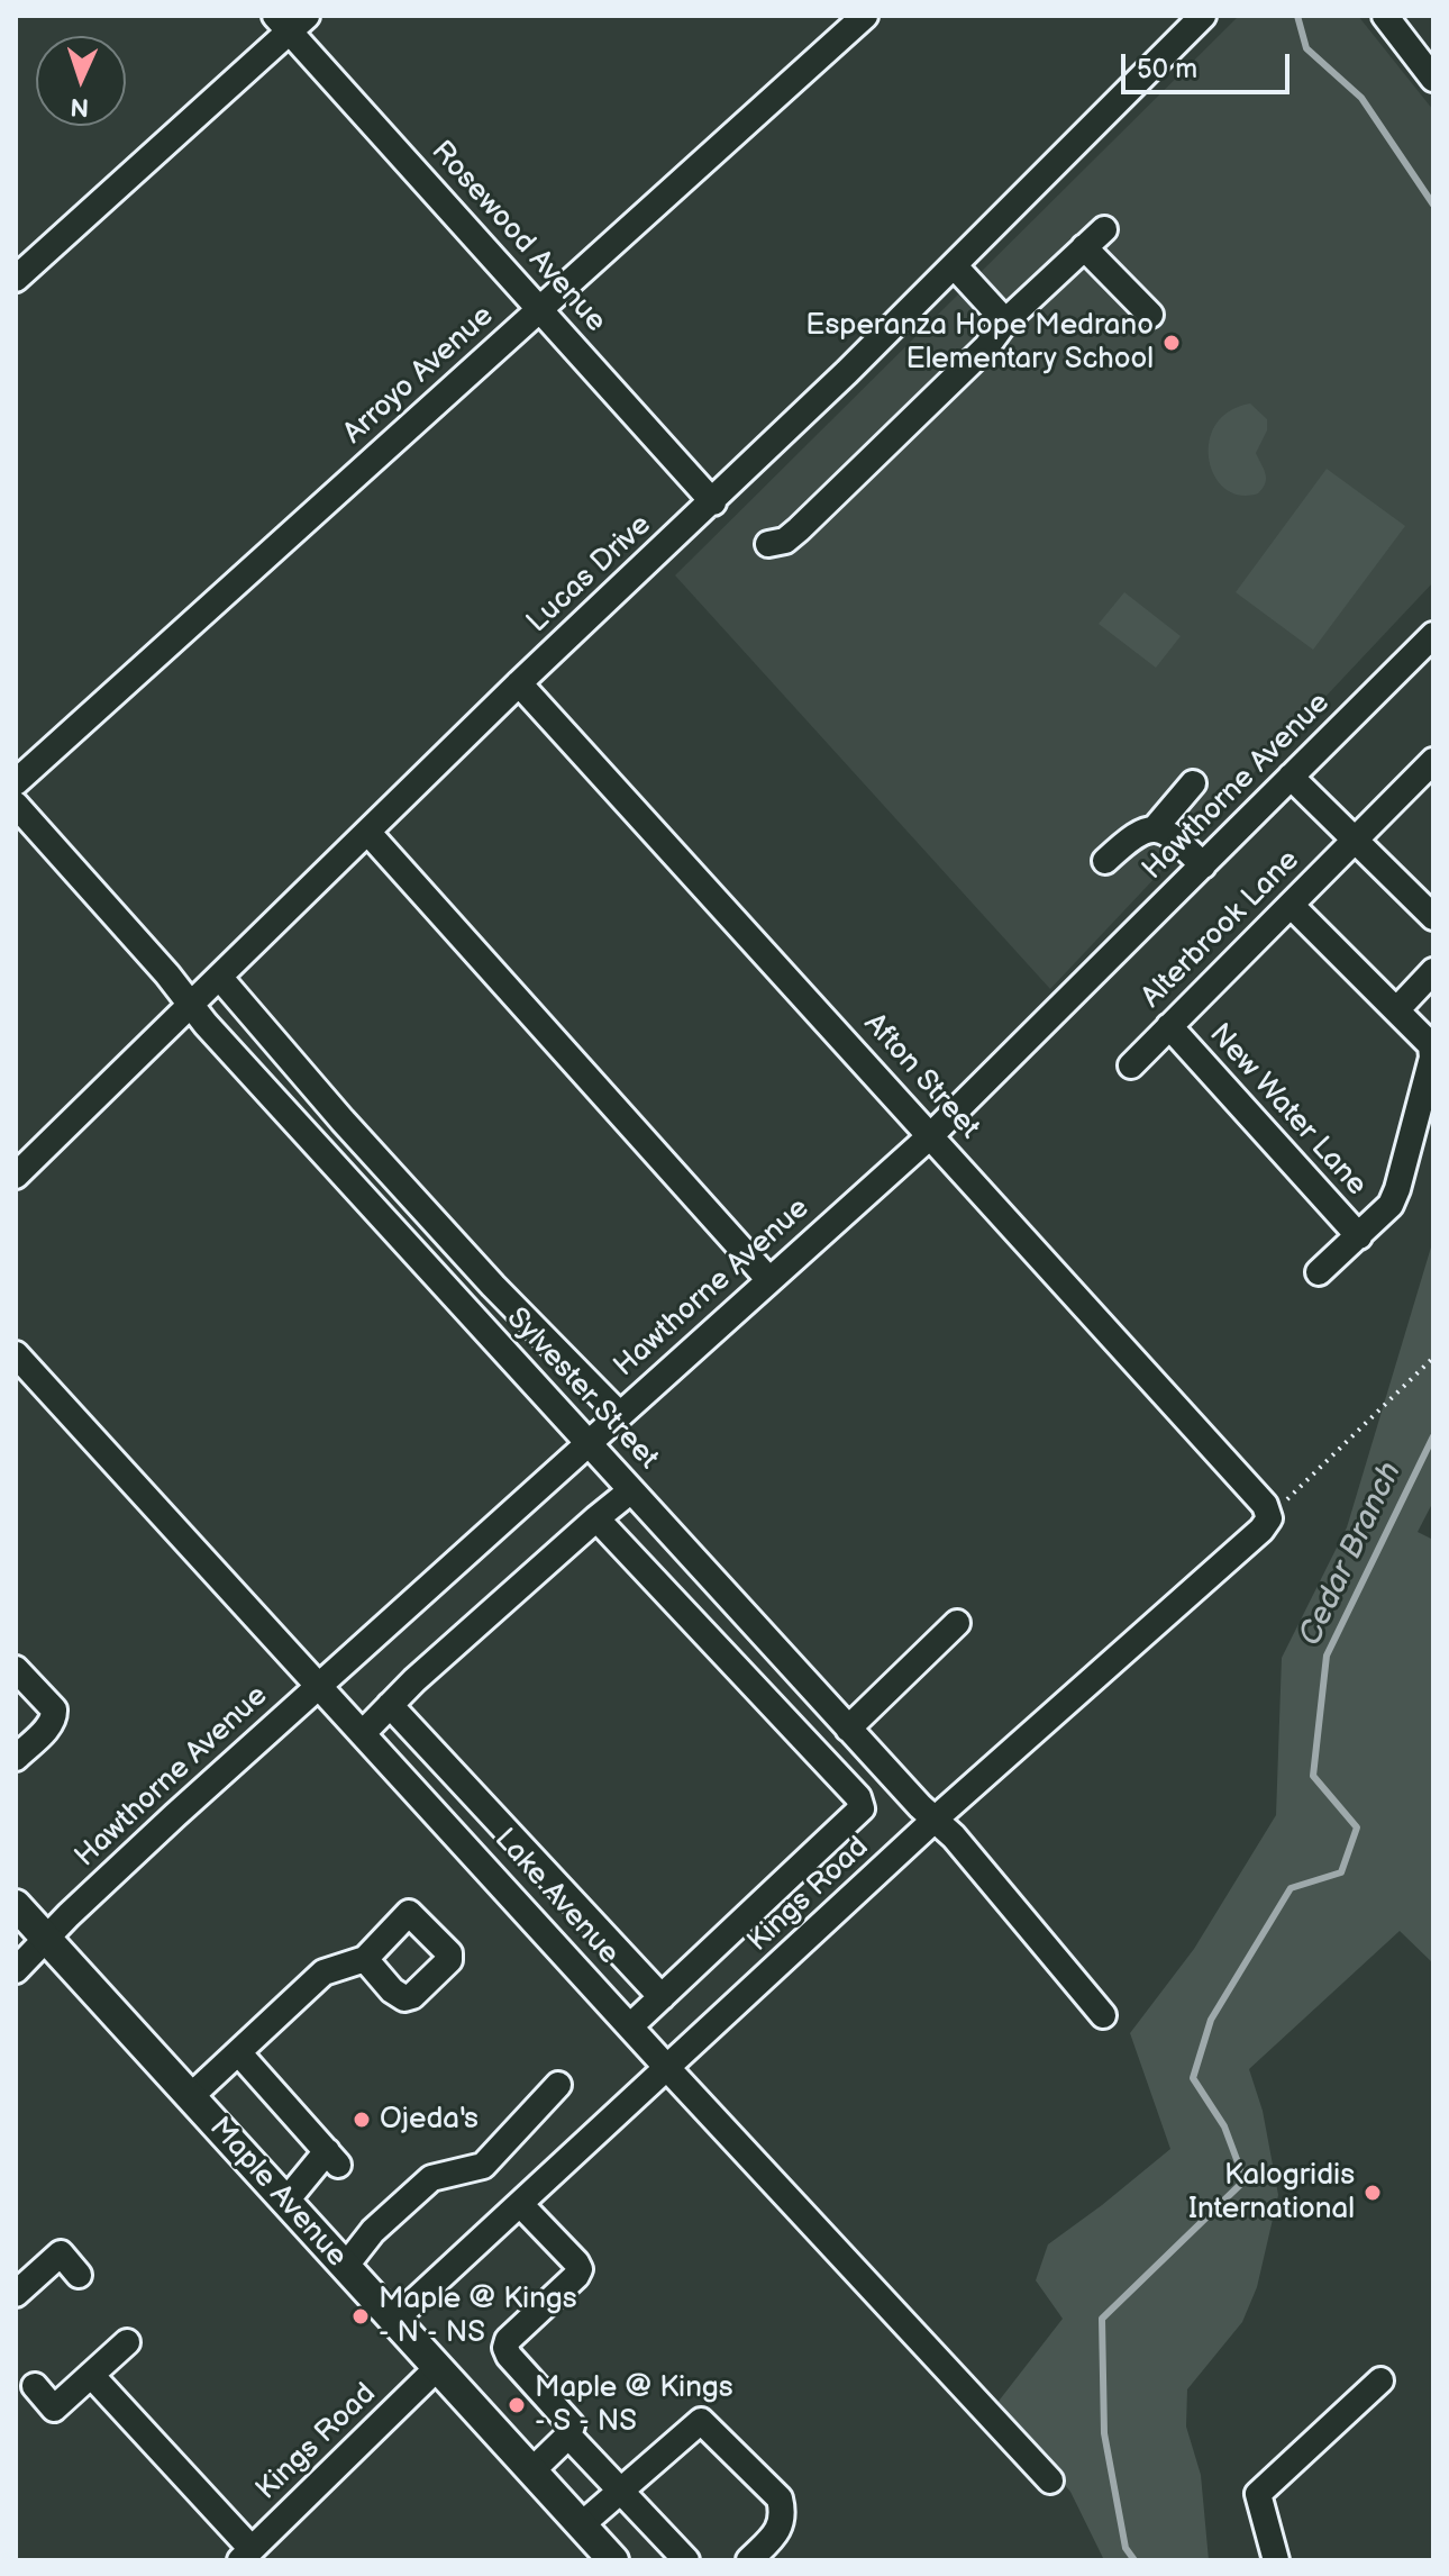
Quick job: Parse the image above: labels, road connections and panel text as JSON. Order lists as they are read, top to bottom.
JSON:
{
  "streets": {
    "main road": ["Maple Avenue"],
    "street": [
      "Rosewood Avenue",
      "Arroyo Avenue",
      "Lucas Drive",
      "Hawthorne Avenue",
      "Alterbrook Lane",
      "Afton Street",
      "New Water Lane",
      "Sylvester Street",
      "Kings Road",
      "Lake Avenue"
    ]
  },
  "crossings": [
    ["Rosewood Avenue", "Arroyo Avenue"],
    ["Rosewood Avenue", "Lucas Drive"],
    ["Lucas Drive", "Afton Street"],
    ["Lucas Drive", "Sylvester Street"],
    ["Hawthorne Avenue", "Afton Street"],
    ["Hawthorne Avenue", "Sylvester Street"],
    ["Hawthorne Avenue", "Lake Avenue"],
    ["Hawthorne Avenue", "Maple Avenue"],
    ["Alterbrook Lane", "New Water Lane"],
    ["Afton Street", "Kings Road"],
    ["Sylvester Street", "Kings Road"],
    ["Kings Road", "Lake Avenue"],
    ["Kings Road", "Maple Avenue"]
  ],
  "water": ["Cedar Branch"],
  "places": [
    "Esperanza Hope Medrano Elementary School",
    "Ojeda's",
    "Kalogridis International",
    "Maple @ Kings - N - NS",
    "Maple @ Kings - S - NS"
  ],
  "scale_bar": "50 m",
  "north": "bottom"
}
